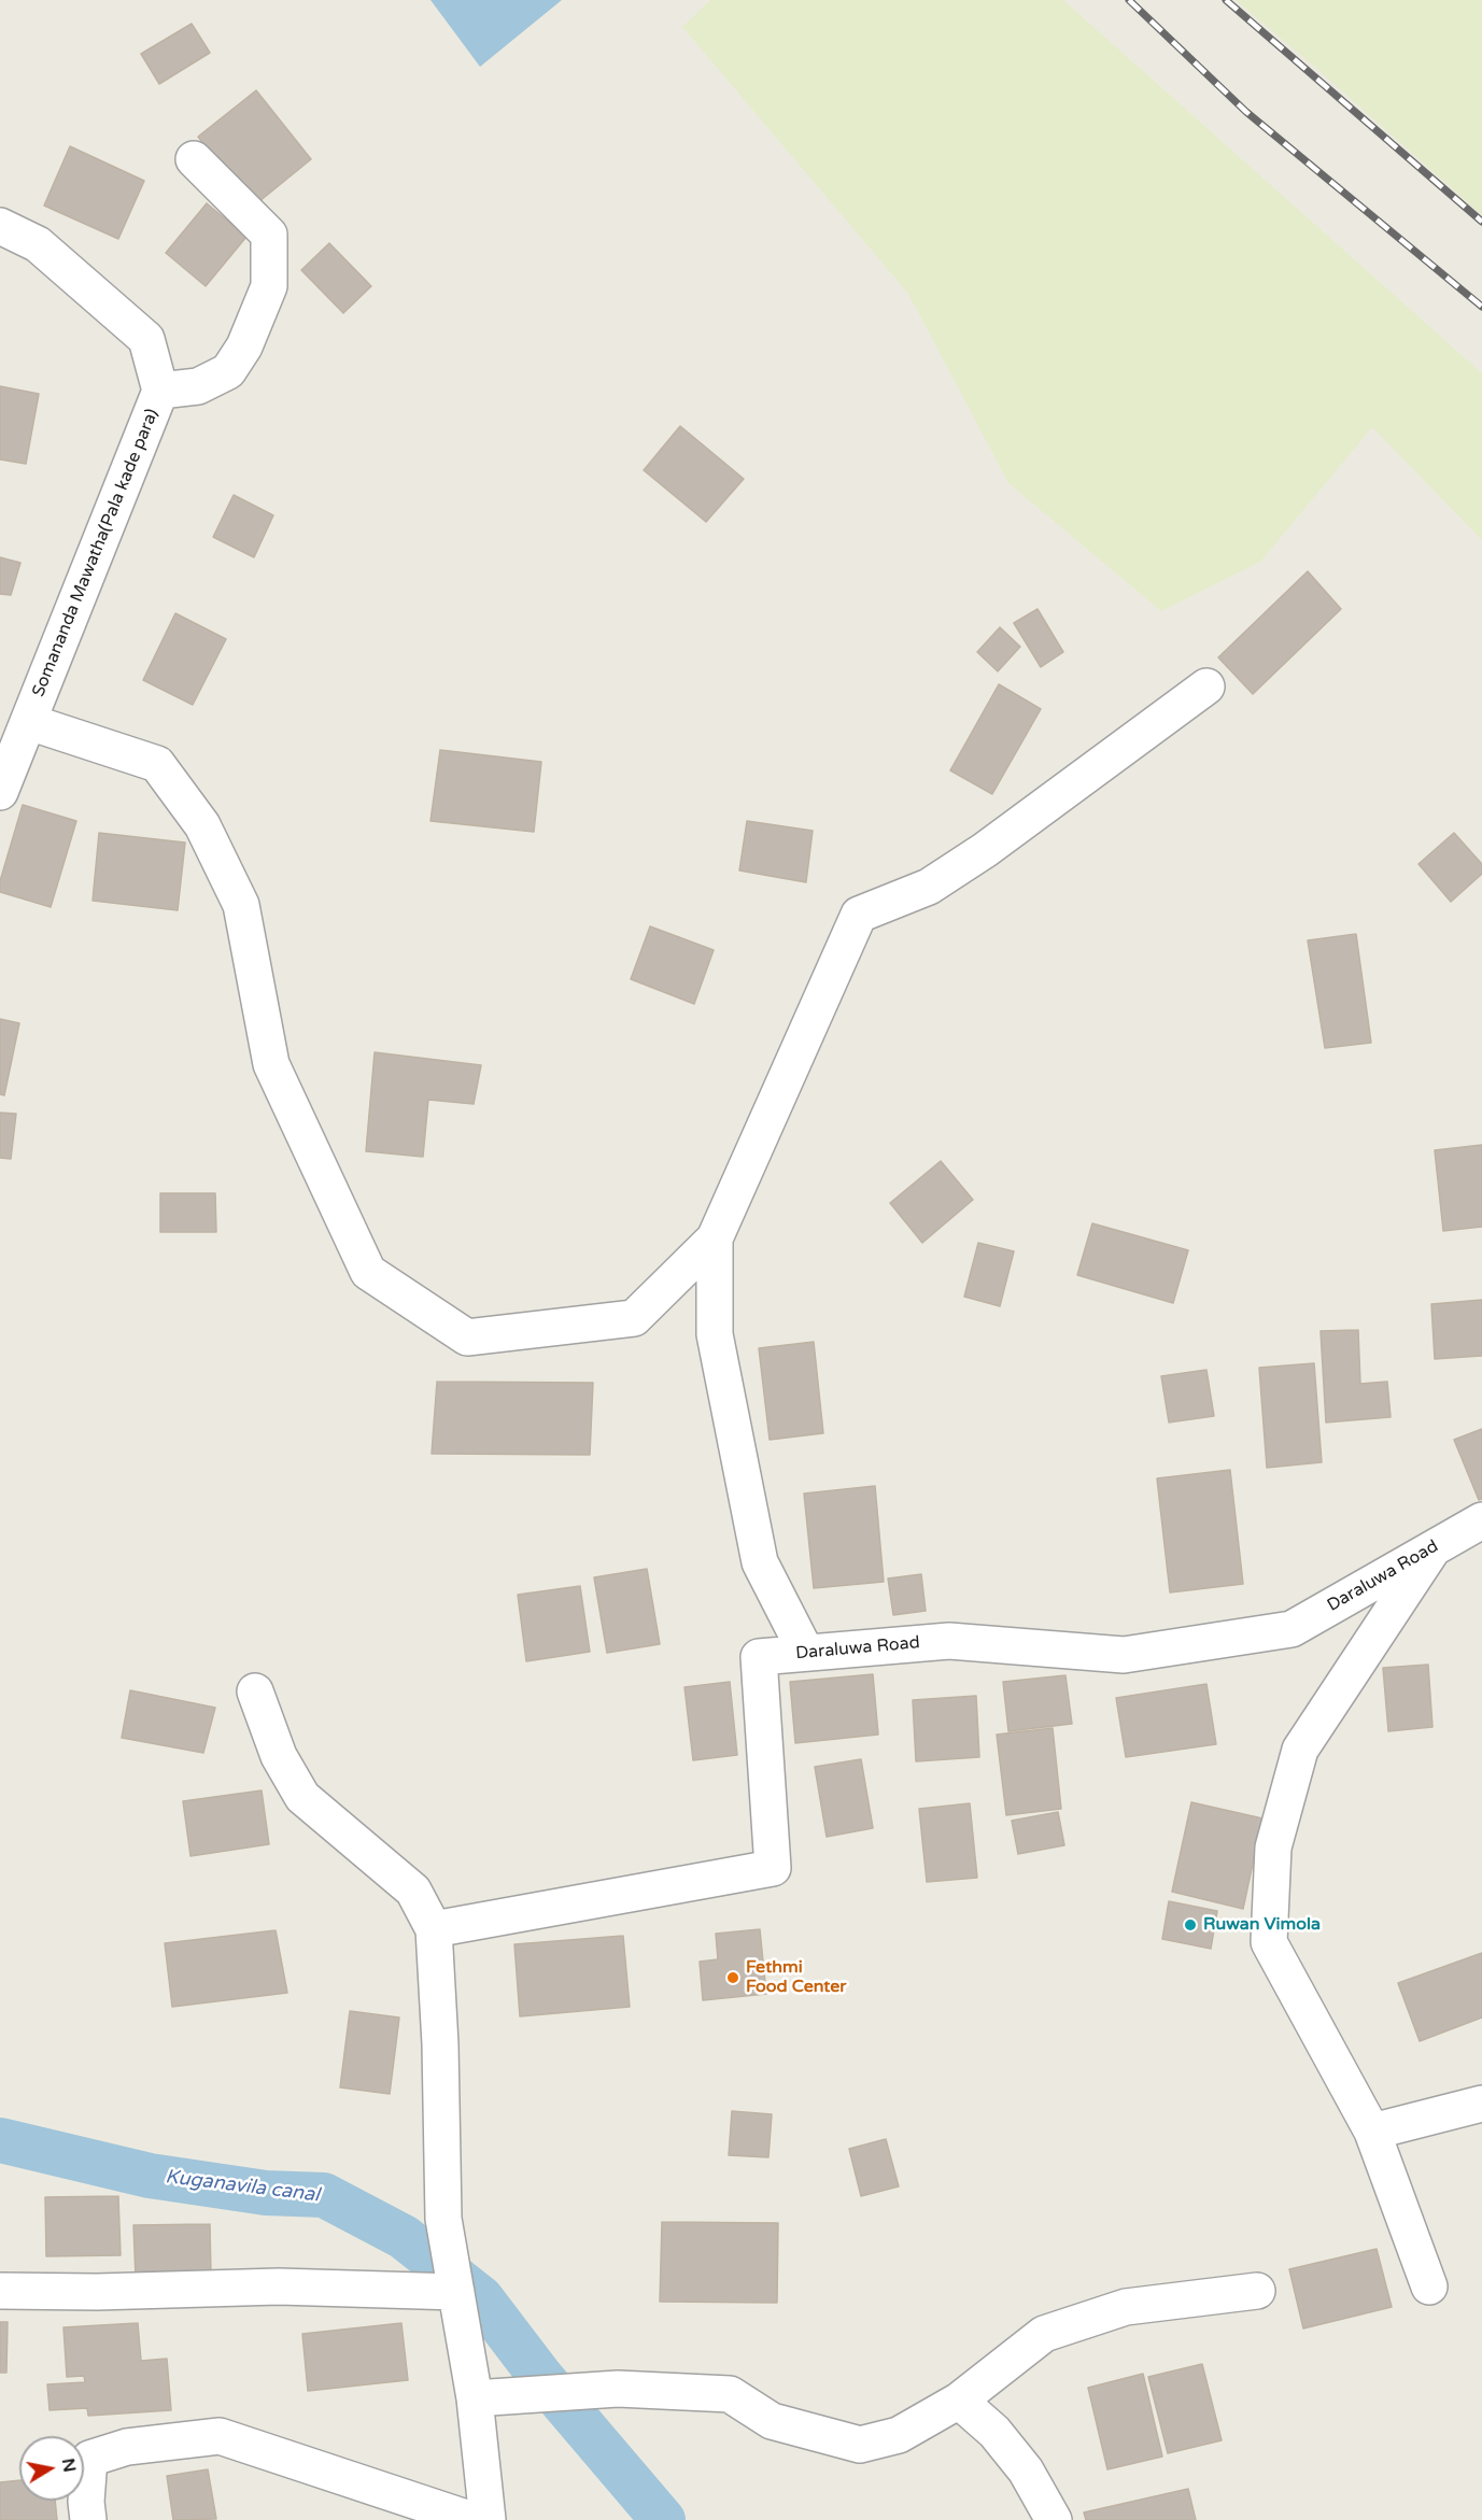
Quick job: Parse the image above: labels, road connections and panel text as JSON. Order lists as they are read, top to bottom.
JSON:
{
  "streets": {
    "street": ["Somananda Mawatha(Pala kade para)", "Daraluwa Road"]
  },
  "water": ["Kuganavila canal"],
  "places": ["Ruwan Vimola", "Fethmi Food Center"],
  "north": "right"
}
